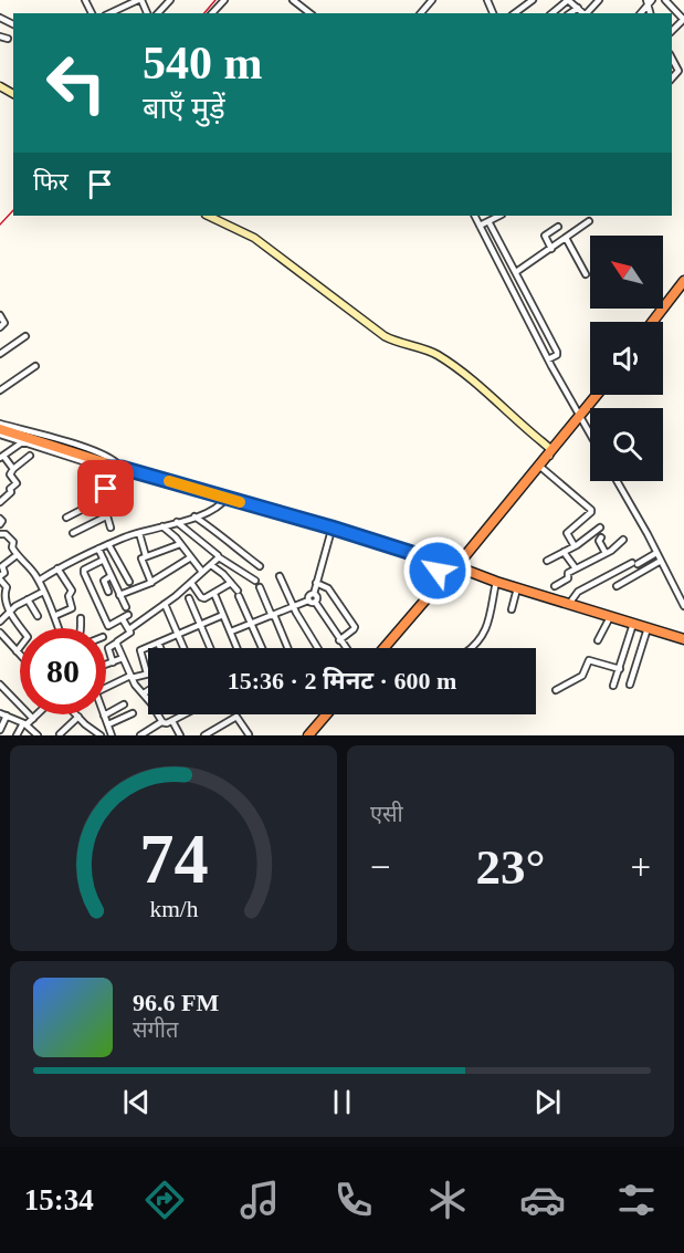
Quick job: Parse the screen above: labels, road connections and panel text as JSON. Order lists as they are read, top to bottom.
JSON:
{
  "north": "top left",
  "page": {
    "turn": ["540 m", "बाएँ मुड़ें"],
    "then": "फिर",
    "limit": "80",
    "trip": "15:36 · 2 मिनट · 600 m",
    "tile": "एसी",
    "heat": ["−", "23°", "+"],
    "song": ["96.6 FM", "संगीत"],
    "tabs": "15:34",
    "gauge": ["74", "km/h"]
  }
}
